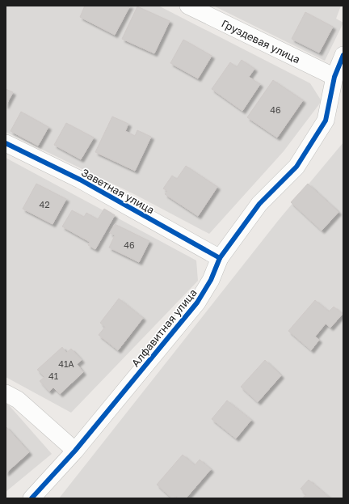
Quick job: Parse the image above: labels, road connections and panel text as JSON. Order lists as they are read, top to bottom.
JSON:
{
  "streets": {
    "street": ["Груздевая улица", "Заветная улица", "Алфавитная улица"]
  },
  "crossings": [
    ["Груздевая улица", "Алфавитная улица"],
    ["Заветная улица", "Алфавитная улица"]
  ],
  "house_numbers": [
    "46",
    "42",
    "46",
    "41А",
    "41"
  ]
}
